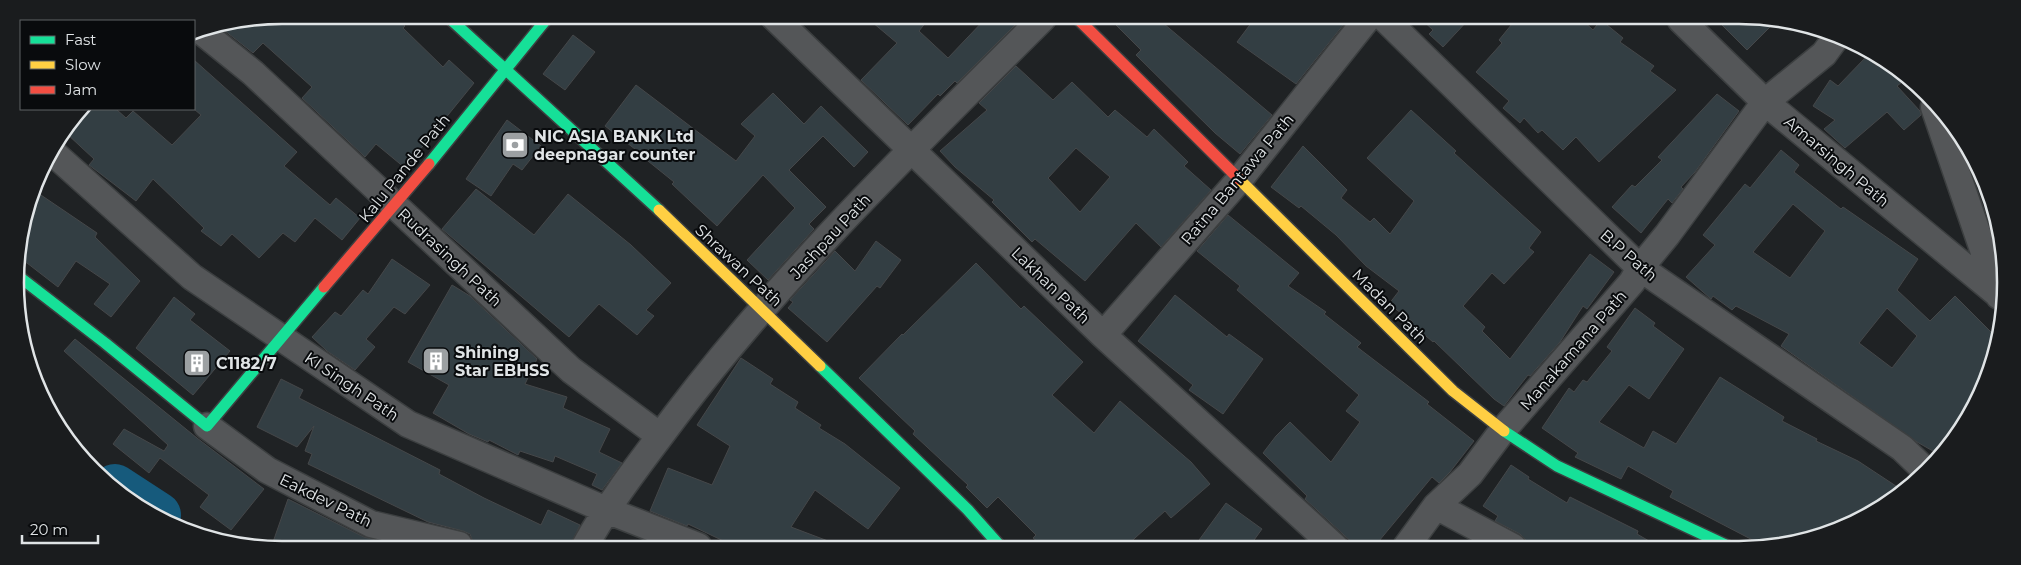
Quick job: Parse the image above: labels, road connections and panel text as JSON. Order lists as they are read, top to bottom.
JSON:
{
  "streets": {
    "street": [
      "Amarsingh Path",
      "Kalu Pande Path",
      "Ratna Bantawa Path",
      "Jashpau Path",
      "B.P Path",
      "Rudrasingh Path",
      "Shrawan Path",
      "Lakhan Path",
      "Madan Path",
      "Manakamana Path",
      "KI Singh Path",
      "Eakdev Path"
    ]
  },
  "crossings": [
    ["Amarsingh Path", "Manakamana Path"],
    ["Kalu Pande Path", "Rudrasingh Path"],
    ["Kalu Pande Path", "Shrawan Path"],
    ["Kalu Pande Path", "KI Singh Path"],
    ["Ratna Bantawa Path", "Lakhan Path"],
    ["Ratna Bantawa Path", "Madan Path"],
    ["Jashpau Path", "Rudrasingh Path"],
    ["Jashpau Path", "Shrawan Path"],
    ["Jashpau Path", "Lakhan Path"],
    ["Jashpau Path", "KI Singh Path"],
    ["B.P Path", "Manakamana Path"],
    ["Madan Path", "Manakamana Path"]
  ],
  "places": {
    "bank": ["NIC ASIA BANK Ltd deepnagar counter"],
    "building": ["Shining Star EBHSS", "C1182/7"]
  },
  "legend": ["Fast", "Slow", "Jam"],
  "scale_bar": "20 m"
}
